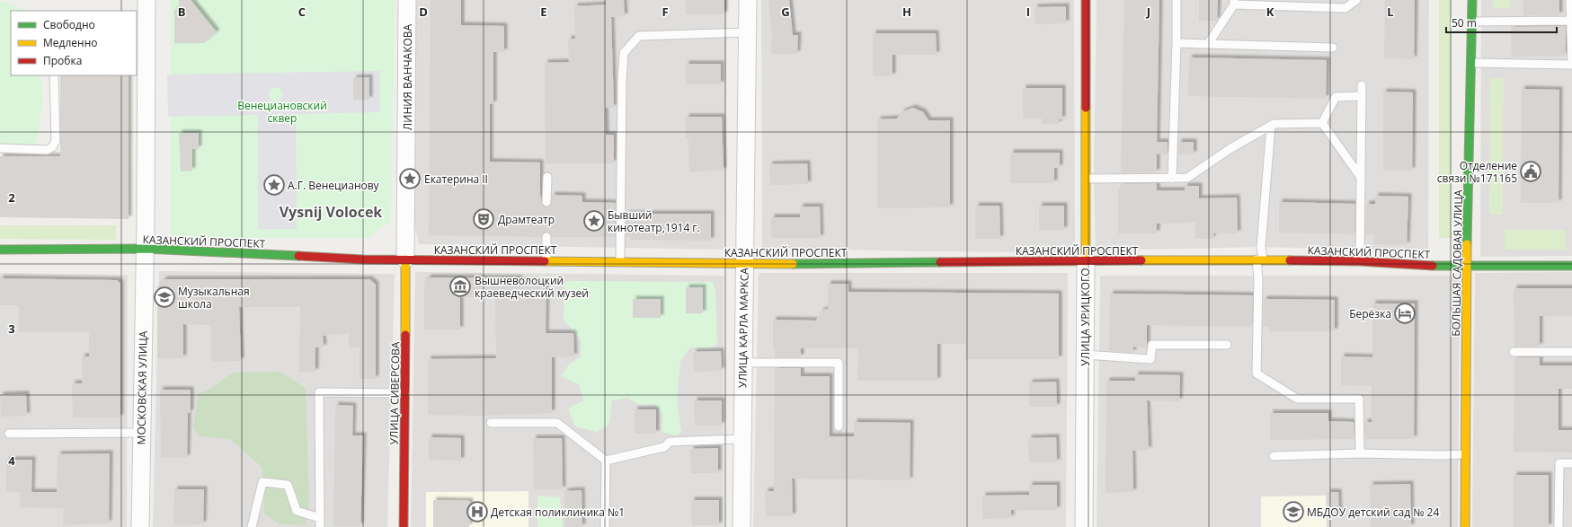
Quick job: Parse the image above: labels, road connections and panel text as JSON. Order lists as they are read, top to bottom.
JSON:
{
  "streets": {
    "main road": [
      "КАЗАНСКИЙ ПРОСПЕКТ",
      "БОЛЬШАЯ САДОВАЯ УЛИЦА",
      "УЛИЦА УРИЦКОГО",
      "УЛИЦА СИВЕРСОВА"
    ],
    "street": ["ЛИНИЯ ВАНЧАКОВА", "УЛИЦА КАРЛА МАРКСА", "МОСКОВСКАЯ УЛИЦА"]
  },
  "crossings": [
    ["ЛИНИЯ ВАНЧАКОВА", "КАЗАНСКИЙ ПРОСПЕКТ"],
    ["ЛИНИЯ ВАНЧАКОВА", "УЛИЦА СИВЕРСОВА"],
    ["КАЗАНСКИЙ ПРОСПЕКТ", "БОЛЬШАЯ САДОВАЯ УЛИЦА"],
    ["КАЗАНСКИЙ ПРОСПЕКТ", "УЛИЦА УРИЦКОГО"],
    ["КАЗАНСКИЙ ПРОСПЕКТ", "УЛИЦА КАРЛА МАРКСА"],
    ["КАЗАНСКИЙ ПРОСПЕКТ", "МОСКОВСКАЯ УЛИЦА"],
    ["КАЗАНСКИЙ ПРОСПЕКТ", "УЛИЦА СИВЕРСОВА"]
  ],
  "districts": ["Vysnij Volocek"],
  "parks": ["Венециановский сквер"],
  "places": {
    "public building": ["Отделение связи №171165"],
    "place": ["Екатерина II", "А.Г. Венецианову", "Бывший кинотеатр,1914 г."],
    "theatre": ["Драмтеатр"],
    "museum": ["Вышневолоцкий краеведческий музей"],
    "school or university": ["Музыкальная школа", "МБДОУ детский сад № 24"],
    "hotel": ["Берёзка"],
    "hospital": ["Детская поликлиника №1"]
  },
  "legend": ["Свободно", "Медленно", "Пробка"],
  "scale_bar": "50 m",
  "grid": {
    "columns": [
      "B",
      "C",
      "D",
      "E",
      "F",
      "G",
      "H",
      "I",
      "J",
      "K",
      "L"
    ],
    "rows": ["2", "3", "4"]
  }
}
